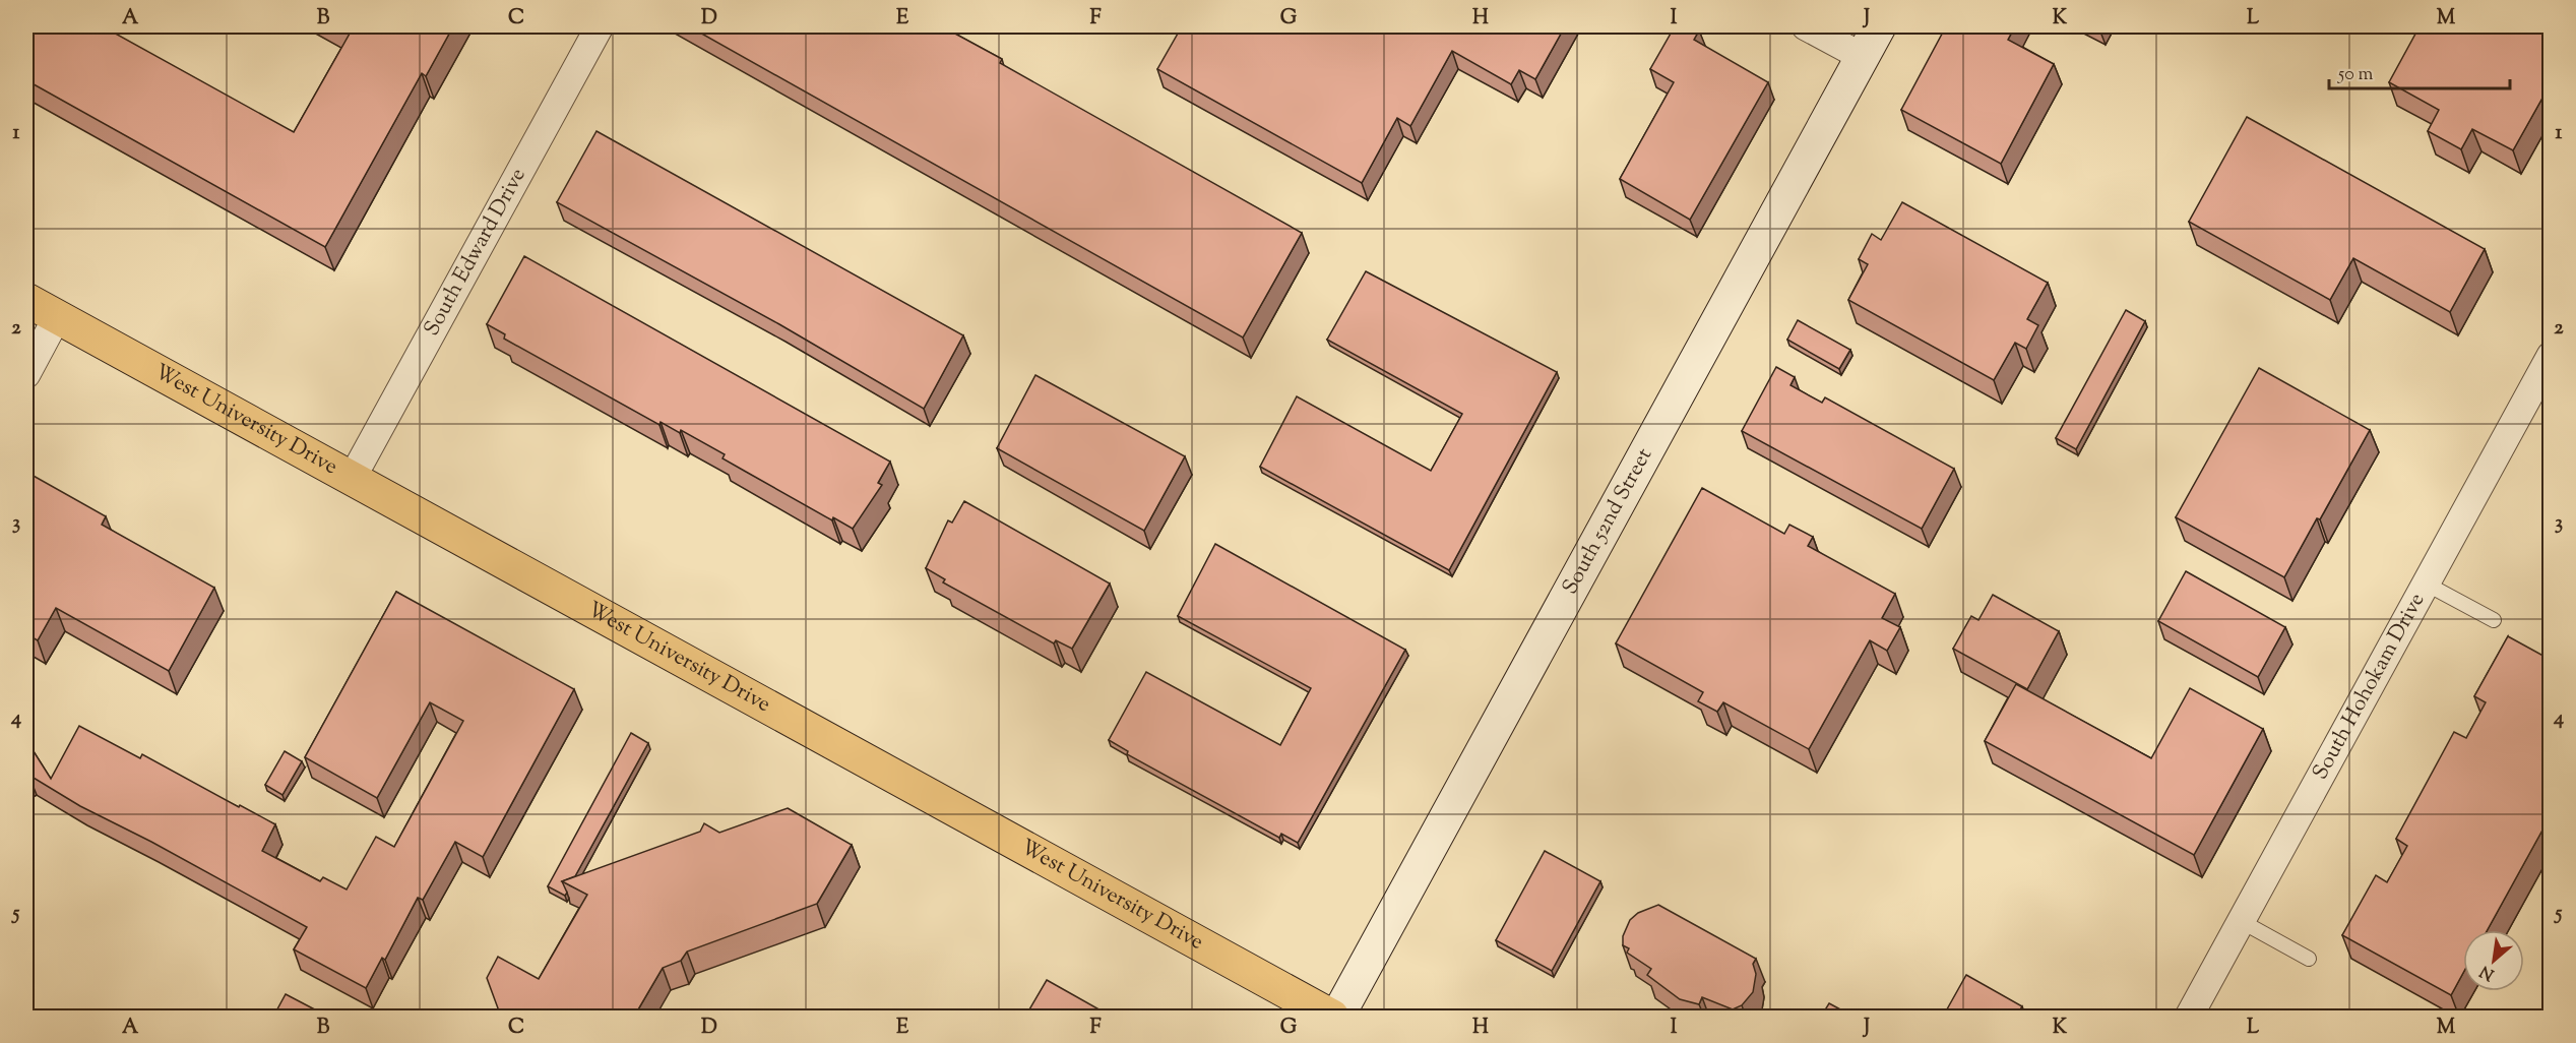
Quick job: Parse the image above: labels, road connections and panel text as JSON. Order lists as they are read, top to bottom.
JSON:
{
  "streets": {
    "main road": ["West University Drive", "South 52nd Street"],
    "street": ["South Edward Drive", "South Hohokam Drive"]
  },
  "crossings": [
    ["South Edward Drive", "West University Drive"]
  ],
  "scale_bar": "50 m",
  "north": "bottom left",
  "grid": {
    "columns": [
      "A",
      "B",
      "C",
      "D",
      "E",
      "F",
      "G",
      "H",
      "I",
      "J",
      "K",
      "L",
      "M"
    ],
    "rows": [
      "1",
      "2",
      "3",
      "4",
      "5"
    ]
  }
}
